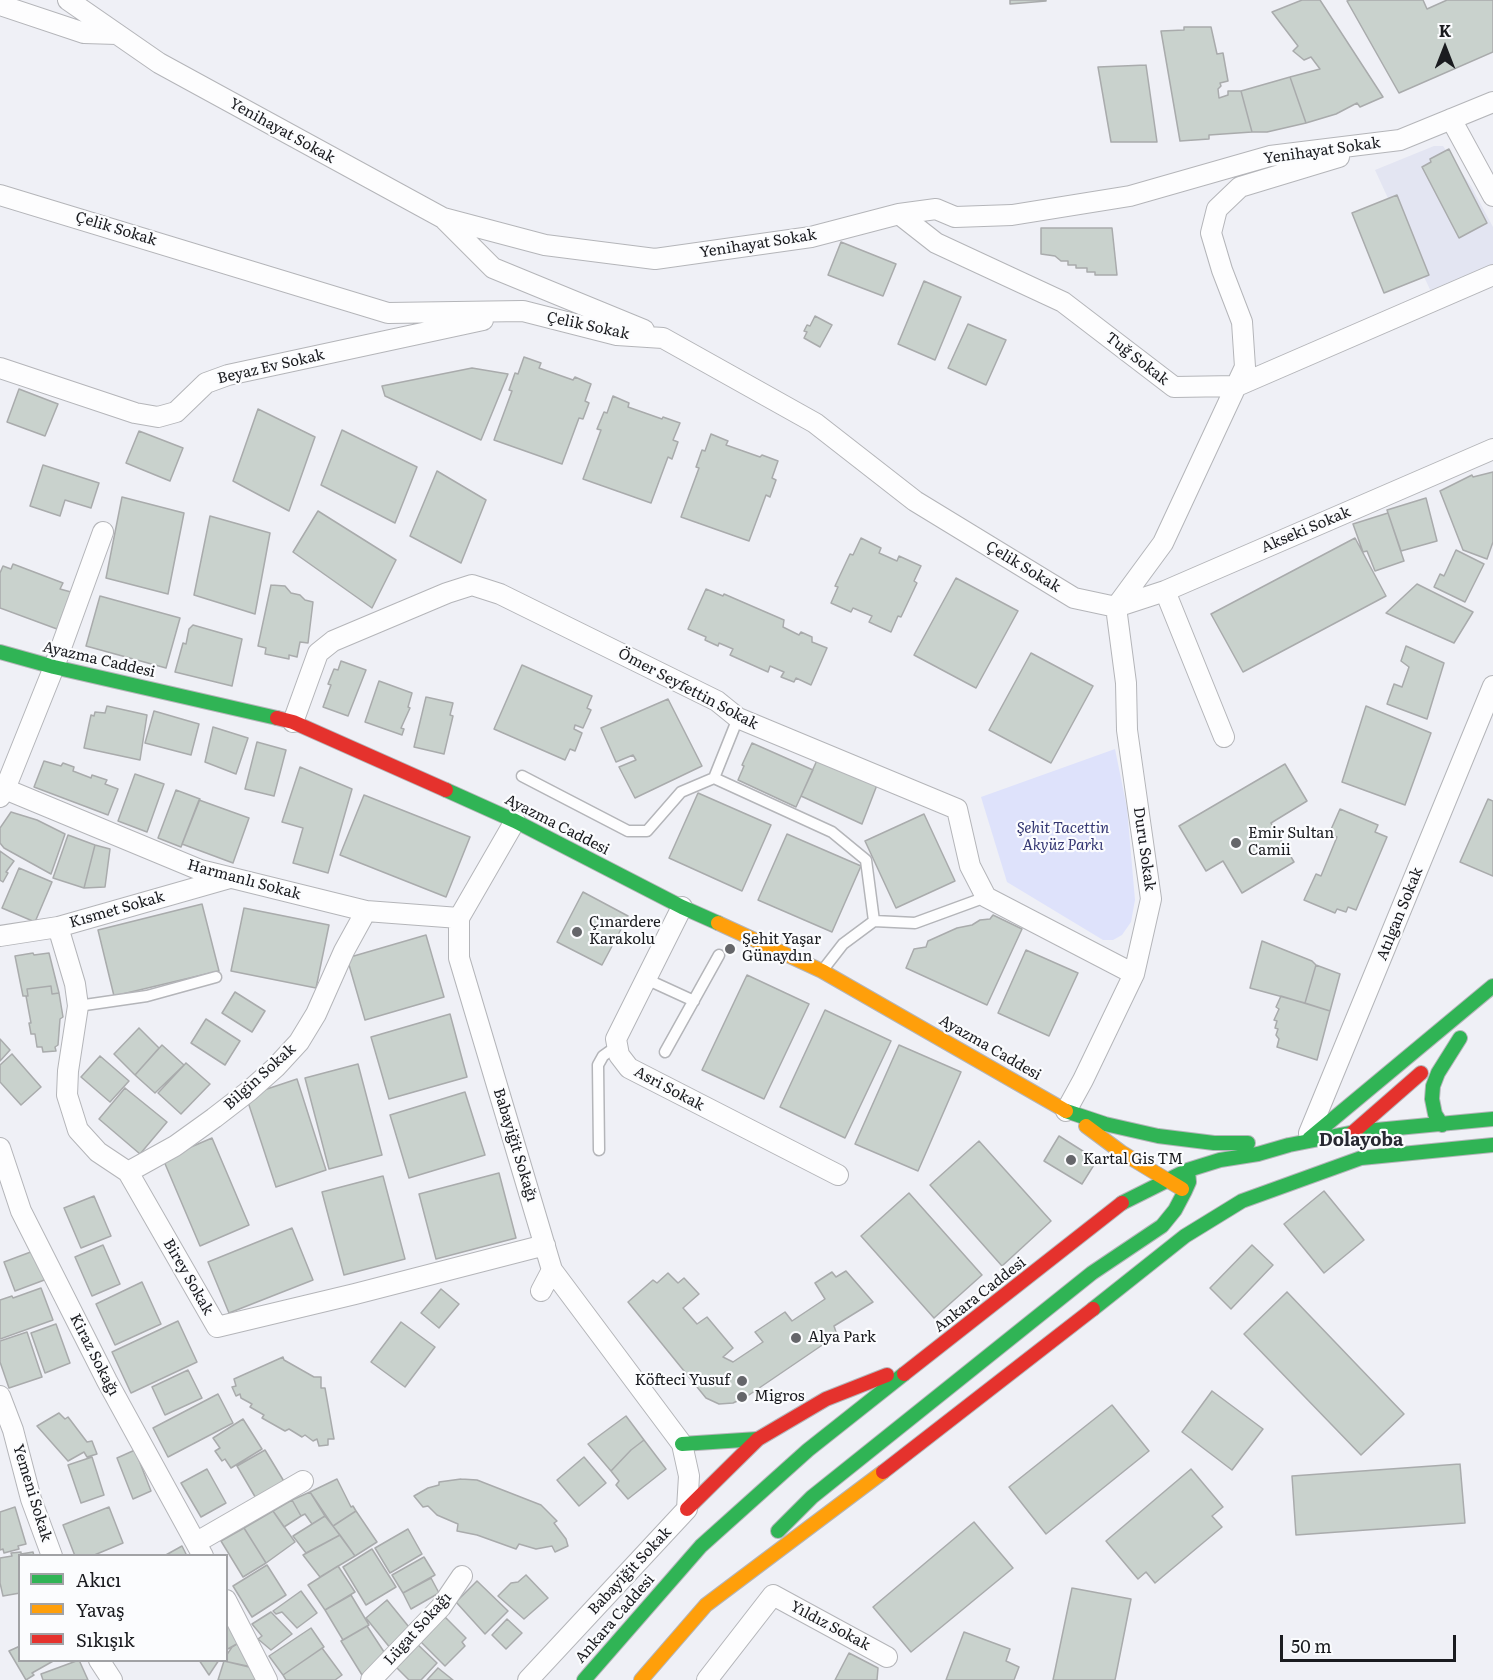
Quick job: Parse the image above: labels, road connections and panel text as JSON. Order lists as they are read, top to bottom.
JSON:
{
  "streets": {
    "main road": ["Ayazma Caddesi", "Ankara Caddesi"],
    "street": [
      "Yenihayat Sokak",
      "Çelik Sokak",
      "Tuğ Sokak",
      "Beyaz Ev Sokak",
      "Akseki Sokak",
      "Ömer Seyfettin Sokak",
      "Duru Sokak",
      "Harmanlı Sokak",
      "Kısmet Sokak",
      "Atılgan Sokak",
      "Bilgin Sokak",
      "Asri Sokak",
      "Babayiğit Sokağı",
      "Birey Sokak",
      "Kiraz Sokağı",
      "Yemeni Sokak",
      "Babayiğit Sokak",
      "Yıldız Sokak",
      "Lügat Sokağı"
    ]
  },
  "crossings": [
    ["Yenihayat Sokak", "Tuğ Sokak"],
    ["Çelik Sokak", "Beyaz Ev Sokak"],
    ["Çelik Sokak", "Akseki Sokak"],
    ["Çelik Sokak", "Duru Sokak"],
    ["Akseki Sokak", "Duru Sokak"],
    ["Ayazma Caddesi", "Ömer Seyfettin Sokak"],
    ["Ayazma Caddesi", "Duru Sokak"],
    ["Ayazma Caddesi", "Babayiğit Sokağı"],
    ["Harmanlı Sokak", "Kısmet Sokak"],
    ["Harmanlı Sokak", "Bilgin Sokak"],
    ["Harmanlı Sokak", "Babayiğit Sokağı"],
    ["Kısmet Sokak", "Birey Sokak"],
    ["Atılgan Sokak", "Ankara Caddesi"],
    ["Bilgin Sokak", "Birey Sokak"],
    ["Babayiğit Sokağı", "Birey Sokak"]
  ],
  "districts": ["Dolayoba"],
  "parks": ["Şehit Tacettin Akyüz Parkı"],
  "places": [
    "Emir Sultan Camii",
    "Çınardere Karakolu",
    "Şehit Yaşar Günaydın",
    "Kartal Gis TM",
    "Alya Park",
    "Köfteci Yusuf",
    "Migros"
  ],
  "legend": ["Akıcı", "Yavaş", "Sıkışık"],
  "scale_bar": "50 m",
  "north": "top"
}
